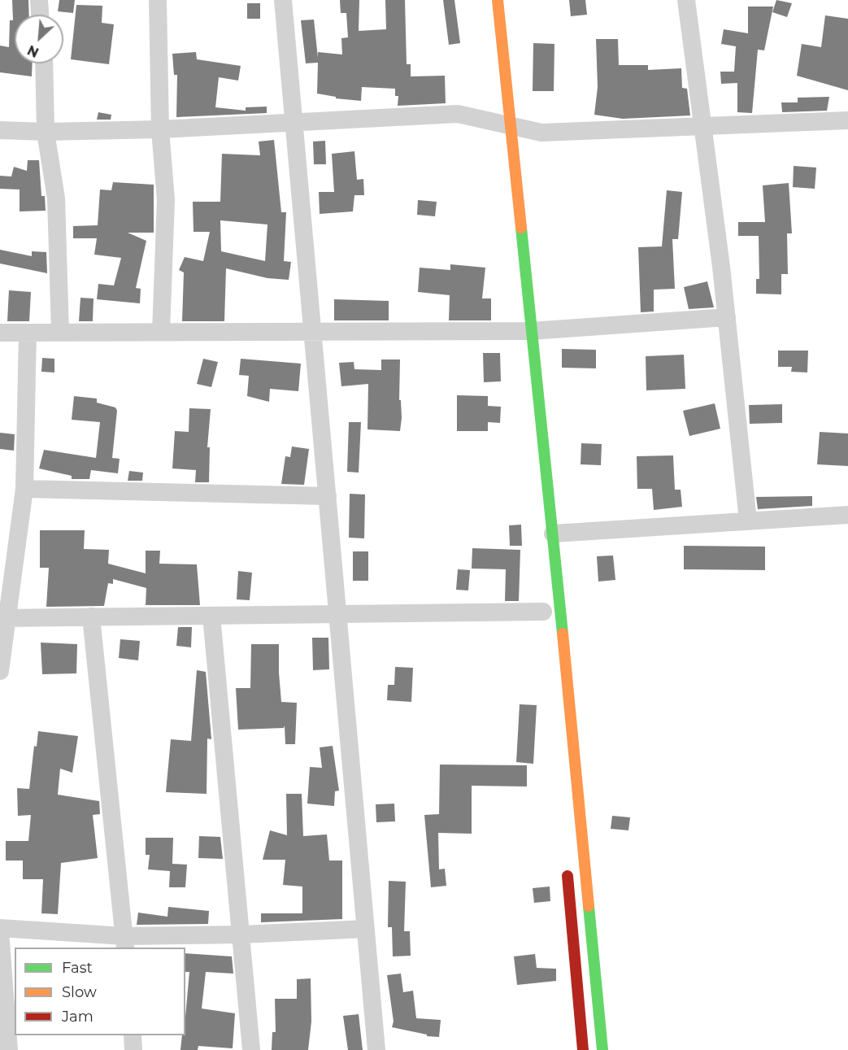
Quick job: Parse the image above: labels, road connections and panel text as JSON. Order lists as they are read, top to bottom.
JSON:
{
  "legend": ["Fast", "Slow", "Jam"],
  "north": "bottom left"
}
